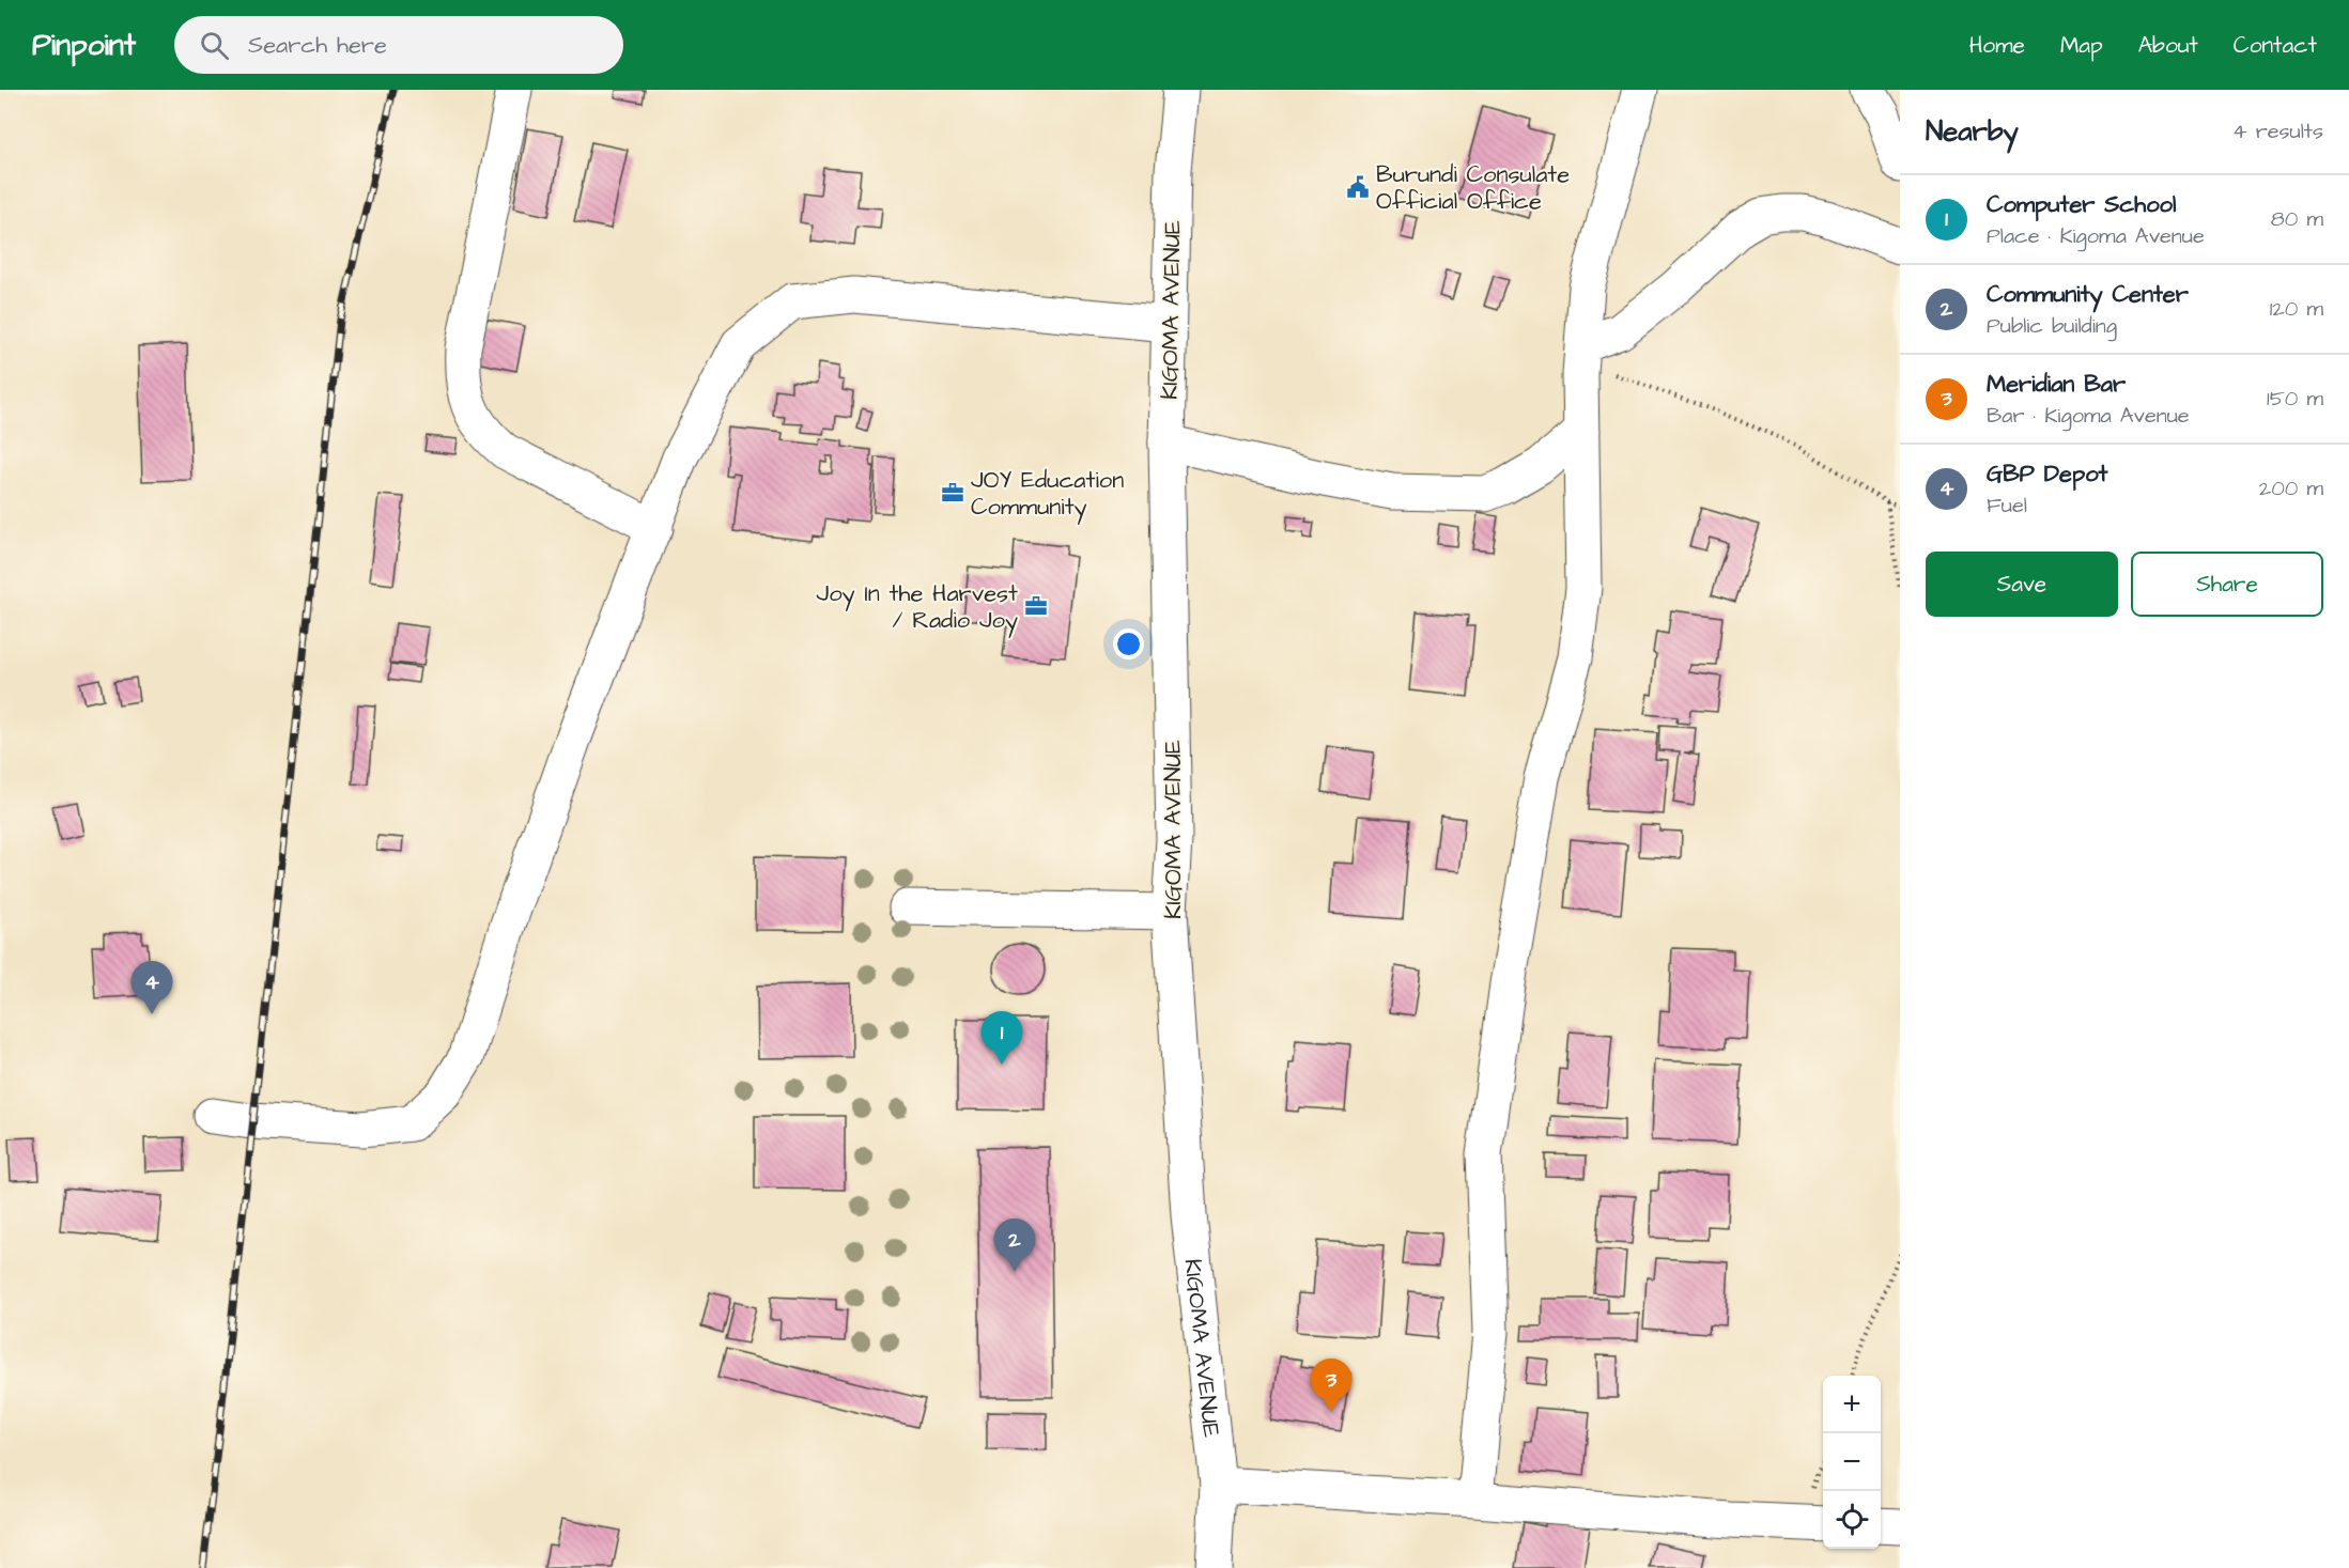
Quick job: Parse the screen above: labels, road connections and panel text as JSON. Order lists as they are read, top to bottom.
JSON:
{
  "streets": {
    "street": ["KIGOMA AVENUE"]
  },
  "places": {
    "public building": ["Burundi Consulate Official Office"],
    "office": ["JOY Education Community", "Joy In the Harvest / Radio Joy"]
  },
  "page": {
    "header": "Pinpoint",
    "search": "Search here",
    "nav": [
      "Home",
      "Map",
      "About",
      "Contact"
    ],
    "heading": ["Nearby", "4 results"],
    "list": [
      {
        "mark": "1",
        "name": "Computer School",
        "note": "Place · Kigoma Avenue",
        "value": "80 m"
      },
      {
        "mark": "2",
        "name": "Community Center",
        "note": "Public building",
        "value": "120 m"
      },
      {
        "mark": "3",
        "name": "Meridian Bar",
        "note": "Bar · Kigoma Avenue",
        "value": "150 m"
      },
      {
        "mark": "4",
        "name": "GBP Depot",
        "note": "Fuel",
        "value": "200 m"
      }
    ],
    "buttons": ["Save", "Share"],
    "pins": [
      "4",
      "1",
      "2",
      "3"
    ],
    "map_buttons": ["+", "−"]
  }
}
